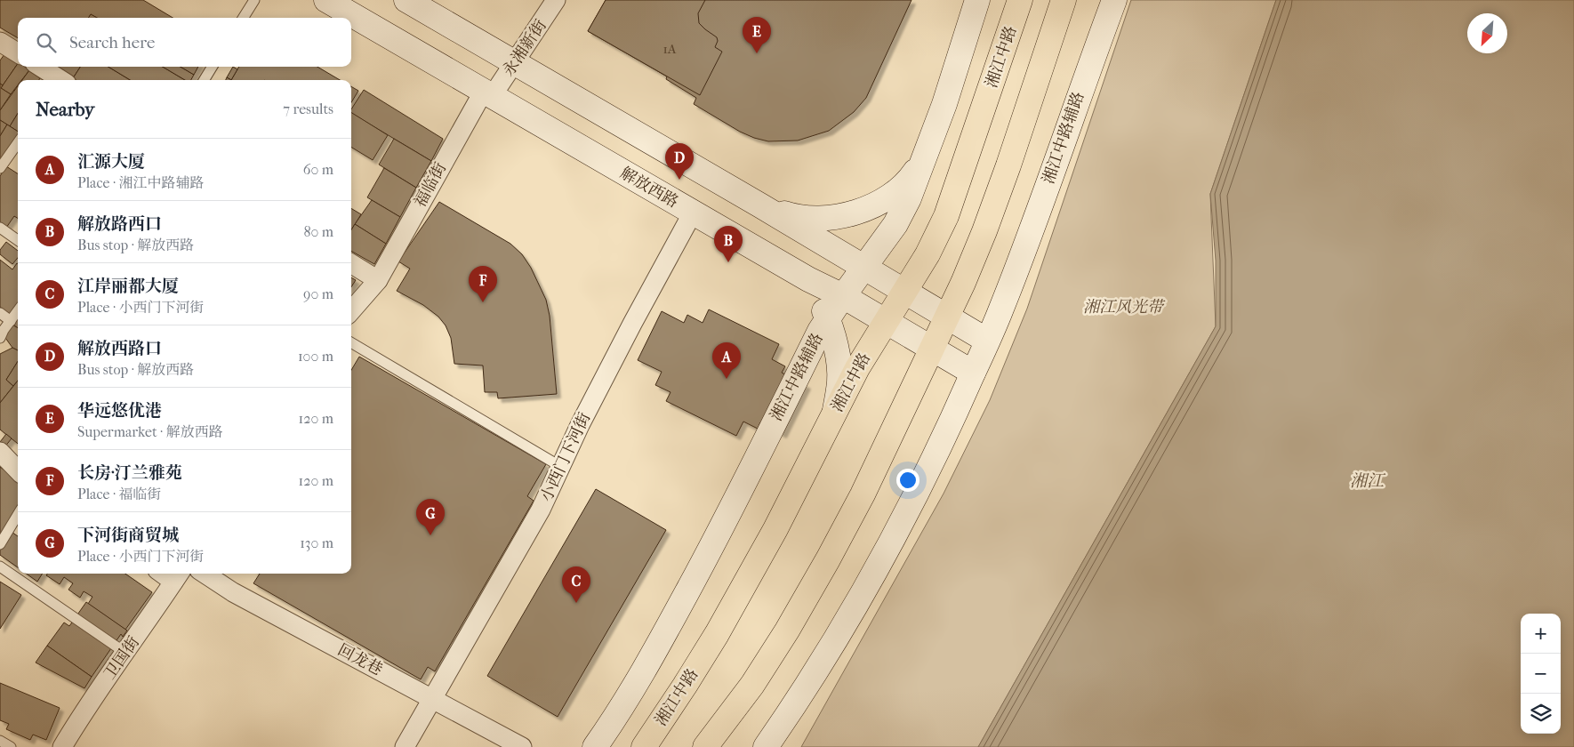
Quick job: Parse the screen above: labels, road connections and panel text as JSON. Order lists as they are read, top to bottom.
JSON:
{
  "streets": {
    "main road": ["湘江中路", "湘江中路辅路", "解放西路"],
    "street": [
      "永湘新街",
      "福临街",
      "小西门下河街",
      "卫国街",
      "回龙巷"
    ]
  },
  "crossings": [
    ["永湘新街", "福临街"],
    ["永湘新街", "解放西路"],
    ["湘江中路", "解放西路"],
    ["湘江中路辅路", "解放西路"],
    ["福临街", "解放西路"],
    ["解放西路", "小西门下河街"],
    ["小西门下河街", "回龙巷"]
  ],
  "water": ["湘江"],
  "parks": ["湘江风光带"],
  "house_numbers": ["1A"],
  "north": "bottom left",
  "page": {
    "pins": [
      "E",
      "D",
      "B",
      "F",
      "A",
      "G",
      "C"
    ],
    "search": "Search here",
    "heading": ["Nearby", "7 results"],
    "list": [
      {
        "mark": "A",
        "name": "汇源大厦",
        "note": "Place · 湘江中路辅路",
        "value": "60 m"
      },
      {
        "mark": "B",
        "name": "解放路西口",
        "note": "Bus stop · 解放西路",
        "value": "80 m"
      },
      {
        "mark": "C",
        "name": "江岸丽都大厦",
        "note": "Place · 小西门下河街",
        "value": "90 m"
      },
      {
        "mark": "D",
        "name": "解放西路口",
        "note": "Bus stop · 解放西路",
        "value": "100 m"
      },
      {
        "mark": "E",
        "name": "华远悠优港",
        "note": "Supermarket · 解放西路",
        "value": "120 m"
      },
      {
        "mark": "F",
        "name": "长房·汀兰雅苑",
        "note": "Place · 福临街",
        "value": "120 m"
      },
      {
        "mark": "G",
        "name": "下河街商贸城",
        "note": "Place · 小西门下河街",
        "value": "130 m"
      }
    ],
    "map_buttons": ["+", "−"]
  }
}
